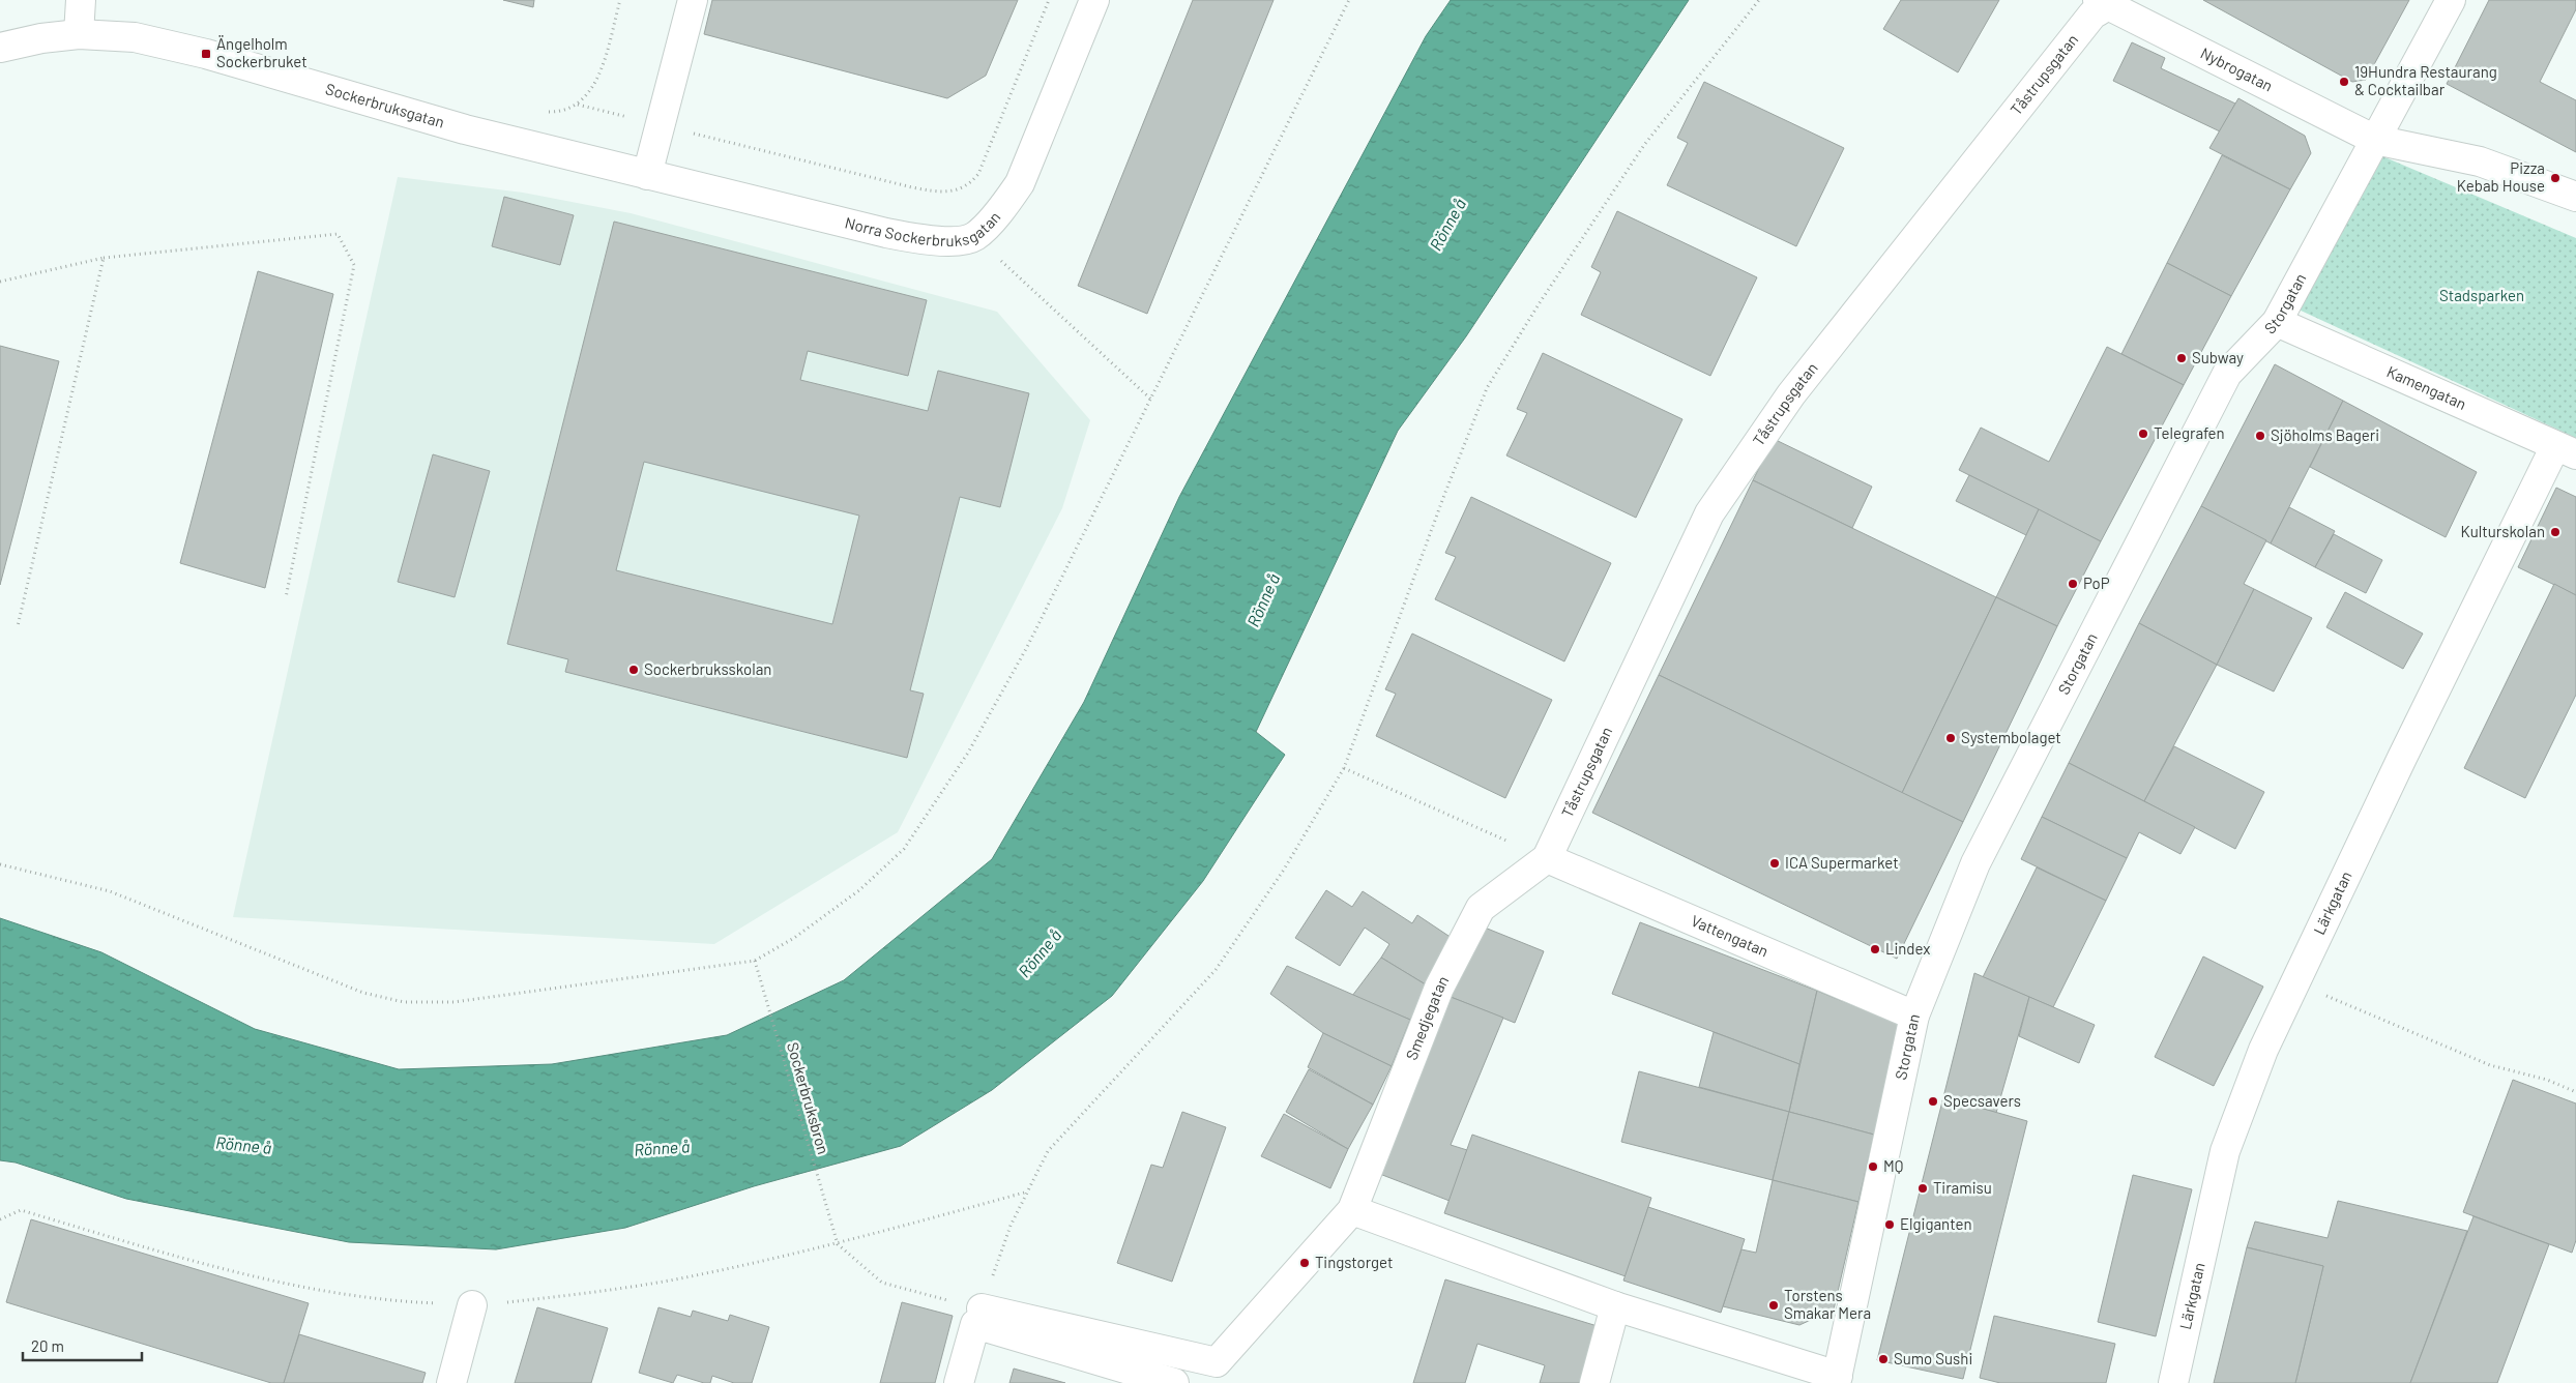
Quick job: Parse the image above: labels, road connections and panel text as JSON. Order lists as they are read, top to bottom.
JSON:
{
  "streets": {
    "street": [
      "Nybrogatan",
      "Tåstrupsgatan",
      "Sockerbruksgatan",
      "Norra Sockerbruksgatan",
      "Storgatan",
      "Kamengatan",
      "Lärkgatan",
      "Vattengatan",
      "Smedjegatan"
    ],
    "path": ["Sockerbruksbron"]
  },
  "crossings": [
    ["Nybrogatan", "Tåstrupsgatan"],
    ["Nybrogatan", "Storgatan"],
    ["Tåstrupsgatan", "Vattengatan"],
    ["Tåstrupsgatan", "Smedjegatan"],
    ["Sockerbruksgatan", "Norra Sockerbruksgatan"],
    ["Storgatan", "Kamengatan"],
    ["Storgatan", "Vattengatan"],
    ["Kamengatan", "Lärkgatan"],
    ["Vattengatan", "Smedjegatan"]
  ],
  "water": ["Rönne å"],
  "parks": ["Stadsparken"],
  "places": {
    "transit": ["Ängelholm Sockerbruket"],
    "other": [
      "19Hundra Restaurang & Cocktailbar",
      "Pizza Kebab House",
      "Subway",
      "Telegrafen",
      "Sjöholms Bageri",
      "Kulturskolan",
      "PoP",
      "Sockerbruksskolan",
      "Systembolaget",
      "ICA Supermarket",
      "Lindex",
      "Specsavers",
      "MQ",
      "Tiramisu",
      "Elgiganten",
      "Tingstorget",
      "Torstens Smakar Mera",
      "Sumo Sushi"
    ]
  },
  "scale_bar": "20 m"
}
